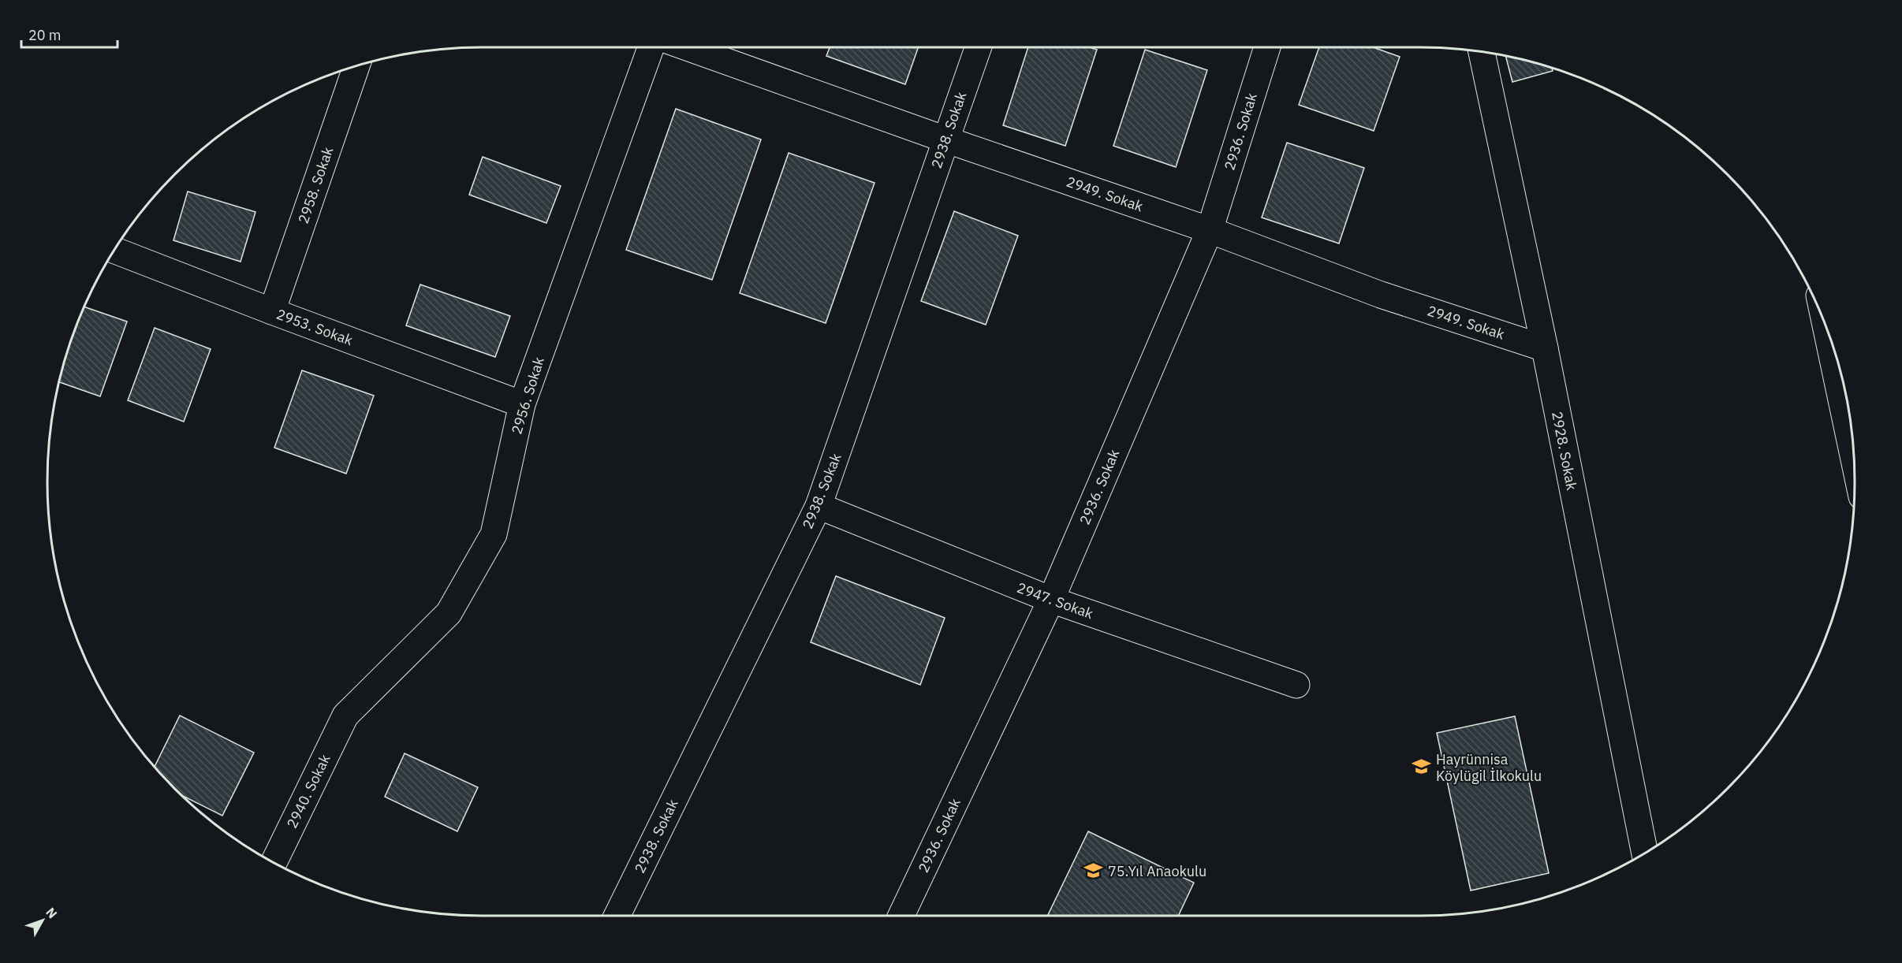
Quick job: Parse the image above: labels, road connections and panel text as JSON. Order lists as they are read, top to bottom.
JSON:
{
  "streets": {
    "street": [
      "2938. Sokak",
      "2936. Sokak",
      "2958. Sokak",
      "2949. Sokak",
      "2953. Sokak",
      "2956. Sokak",
      "2928. Sokak",
      "2947. Sokak",
      "2940. Sokak"
    ]
  },
  "crossings": [
    ["2938. Sokak", "2949. Sokak"],
    ["2938. Sokak", "2947. Sokak"],
    ["2936. Sokak", "2949. Sokak"],
    ["2936. Sokak", "2947. Sokak"],
    ["2958. Sokak", "2953. Sokak"],
    ["2949. Sokak", "2928. Sokak"],
    ["2953. Sokak", "2956. Sokak"],
    ["2956. Sokak", "2940. Sokak"]
  ],
  "places": {
    "school or university": ["Hayrünnisa Köylügil İlkokulu", "75.Yıl Anaokulu"]
  },
  "scale_bar": "20 m",
  "north": "top right"
}
